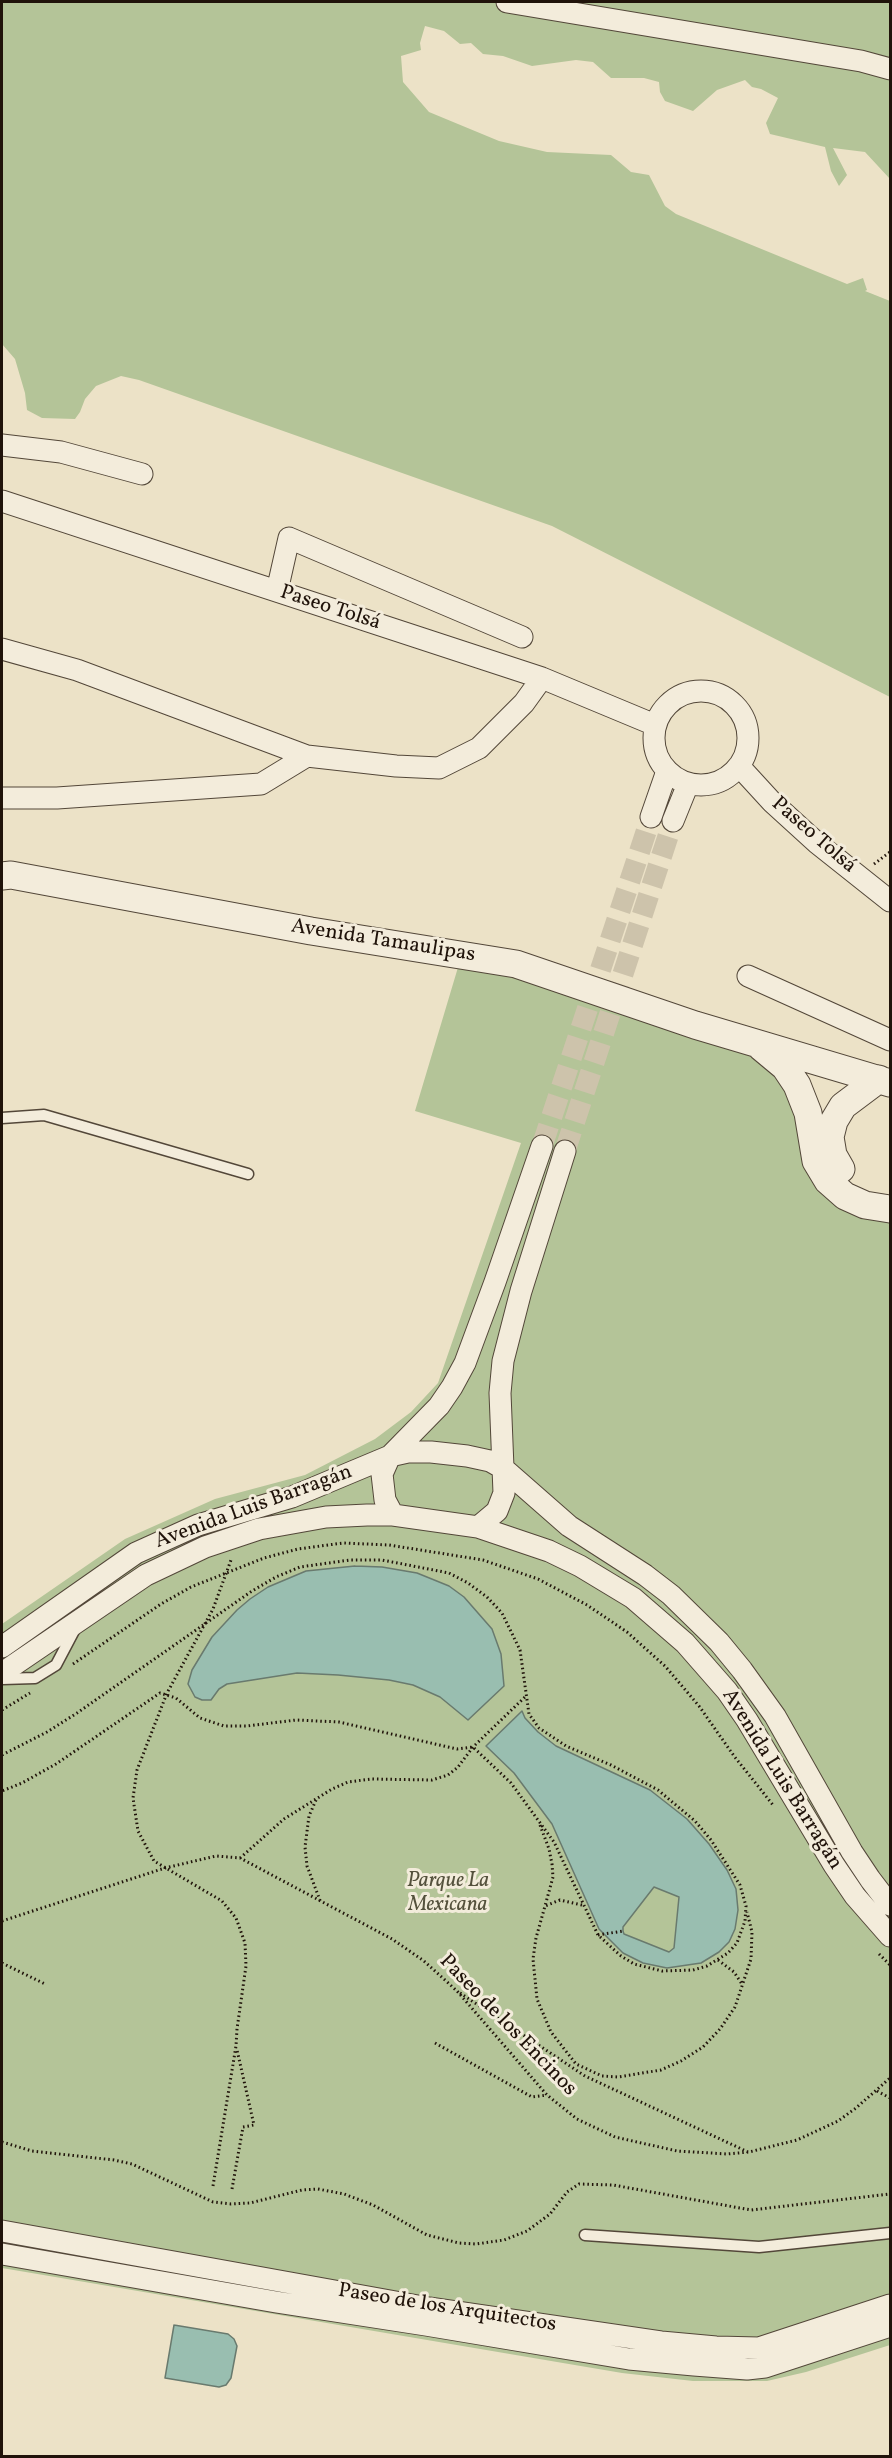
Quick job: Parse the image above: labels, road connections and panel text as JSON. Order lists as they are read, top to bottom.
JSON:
{
  "streets": {
    "street": [
      "Paseo Tolsá",
      "Avenida Tamaulipas",
      "Avenida Luis Barragán",
      "Paseo de los Arquitectos"
    ],
    "path": ["Paseo de los Encinos"]
  },
  "parks": ["Parque La Mexicana"]
}
